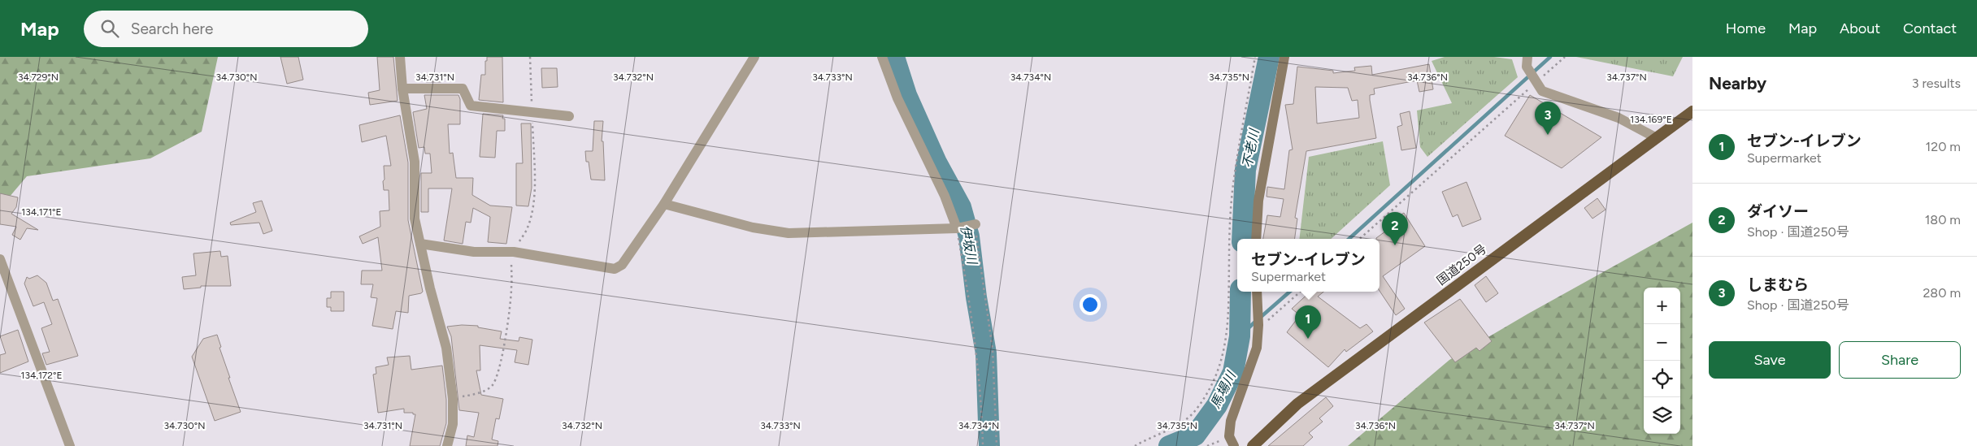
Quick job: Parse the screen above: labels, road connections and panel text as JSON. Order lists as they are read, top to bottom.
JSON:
{
  "streets": {
    "highway": ["国道250号"]
  },
  "water": ["不老川", "伊坂川", "馬場川"],
  "page": {
    "header": "Map",
    "search": "Search here",
    "nav": [
      "Home",
      "Map",
      "About",
      "Contact"
    ],
    "heading": ["Nearby", "3 results"],
    "pins": ["3", "2", "1"],
    "list": [
      {
        "mark": "1",
        "name": "セブン-イレブン",
        "note": "Supermarket",
        "value": "120 m"
      },
      {
        "mark": "2",
        "name": "ダイソー",
        "note": "Shop · 国道250号",
        "value": "180 m"
      },
      {
        "mark": "3",
        "name": "しまむら",
        "note": "Shop · 国道250号",
        "value": "280 m"
      }
    ],
    "popup": ["セブン-イレブン", "Supermarket"],
    "map_buttons": ["+", "−"],
    "buttons": ["Save", "Share"]
  },
  "coordinates": [
    "34.729°N",
    "34.730°N",
    "34.731°N",
    "34.732°N",
    "34.733°N",
    "34.734°N",
    "34.735°N",
    "34.736°N",
    "34.737°N",
    "134.169°E",
    "134.171°E",
    "134.172°E"
  ]
}
